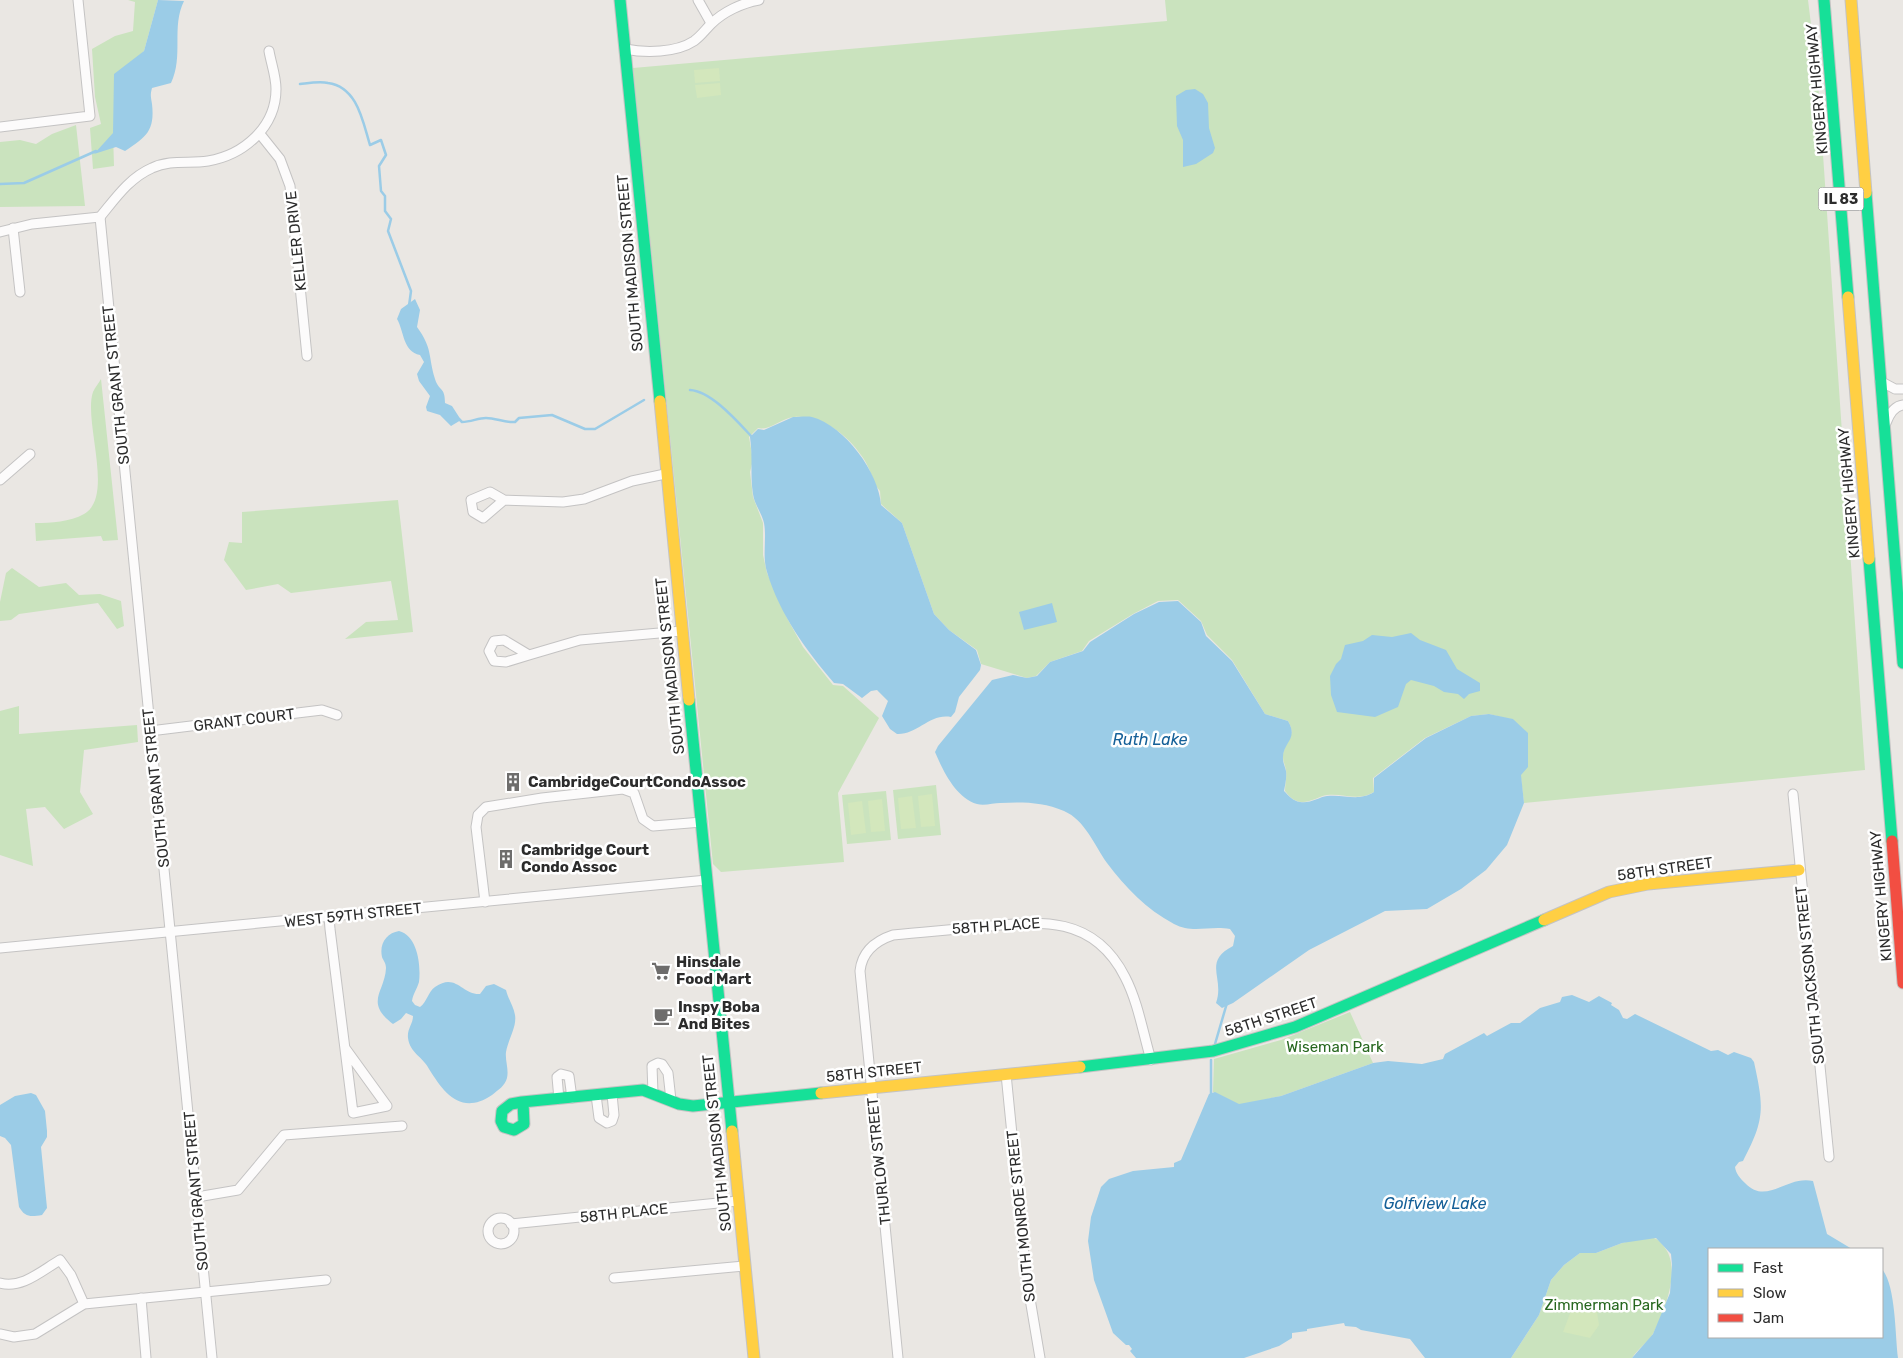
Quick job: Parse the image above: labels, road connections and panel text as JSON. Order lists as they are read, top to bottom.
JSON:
{
  "streets": {
    "main road": [
      "KINGERY HIGHWAY",
      "IL 83",
      "SOUTH MADISON STREET",
      "58TH STREET"
    ],
    "street": [
      "KELLER DRIVE",
      "SOUTH GRANT STREET",
      "GRANT COURT",
      "WEST 59TH STREET",
      "58TH PLACE",
      "SOUTH JACKSON STREET",
      "THURLOW STREET",
      "SOUTH MONROE STREET"
    ]
  },
  "crossings": [
    ["SOUTH MADISON STREET", "58TH STREET"],
    ["SOUTH MADISON STREET", "WEST 59TH STREET"],
    ["SOUTH MADISON STREET", "58TH PLACE"],
    ["SOUTH GRANT STREET", "GRANT COURT"],
    ["SOUTH GRANT STREET", "WEST 59TH STREET"],
    ["58TH STREET", "58TH PLACE"],
    ["58TH STREET", "SOUTH JACKSON STREET"],
    ["58TH STREET", "THURLOW STREET"],
    ["58TH STREET", "SOUTH MONROE STREET"],
    ["58TH PLACE", "THURLOW STREET"]
  ],
  "water": ["Ruth Lake", "Golfview Lake"],
  "parks": ["Wiseman Park", "Zimmerman Park"],
  "places": {
    "building": ["CambridgeCourtCondoAssoc", "Cambridge Court Condo Assoc"],
    "supermarket": ["Hinsdale Food Mart"],
    "cafe": ["Inspy Boba And Bites"]
  },
  "legend": ["Fast", "Slow", "Jam"]
}
